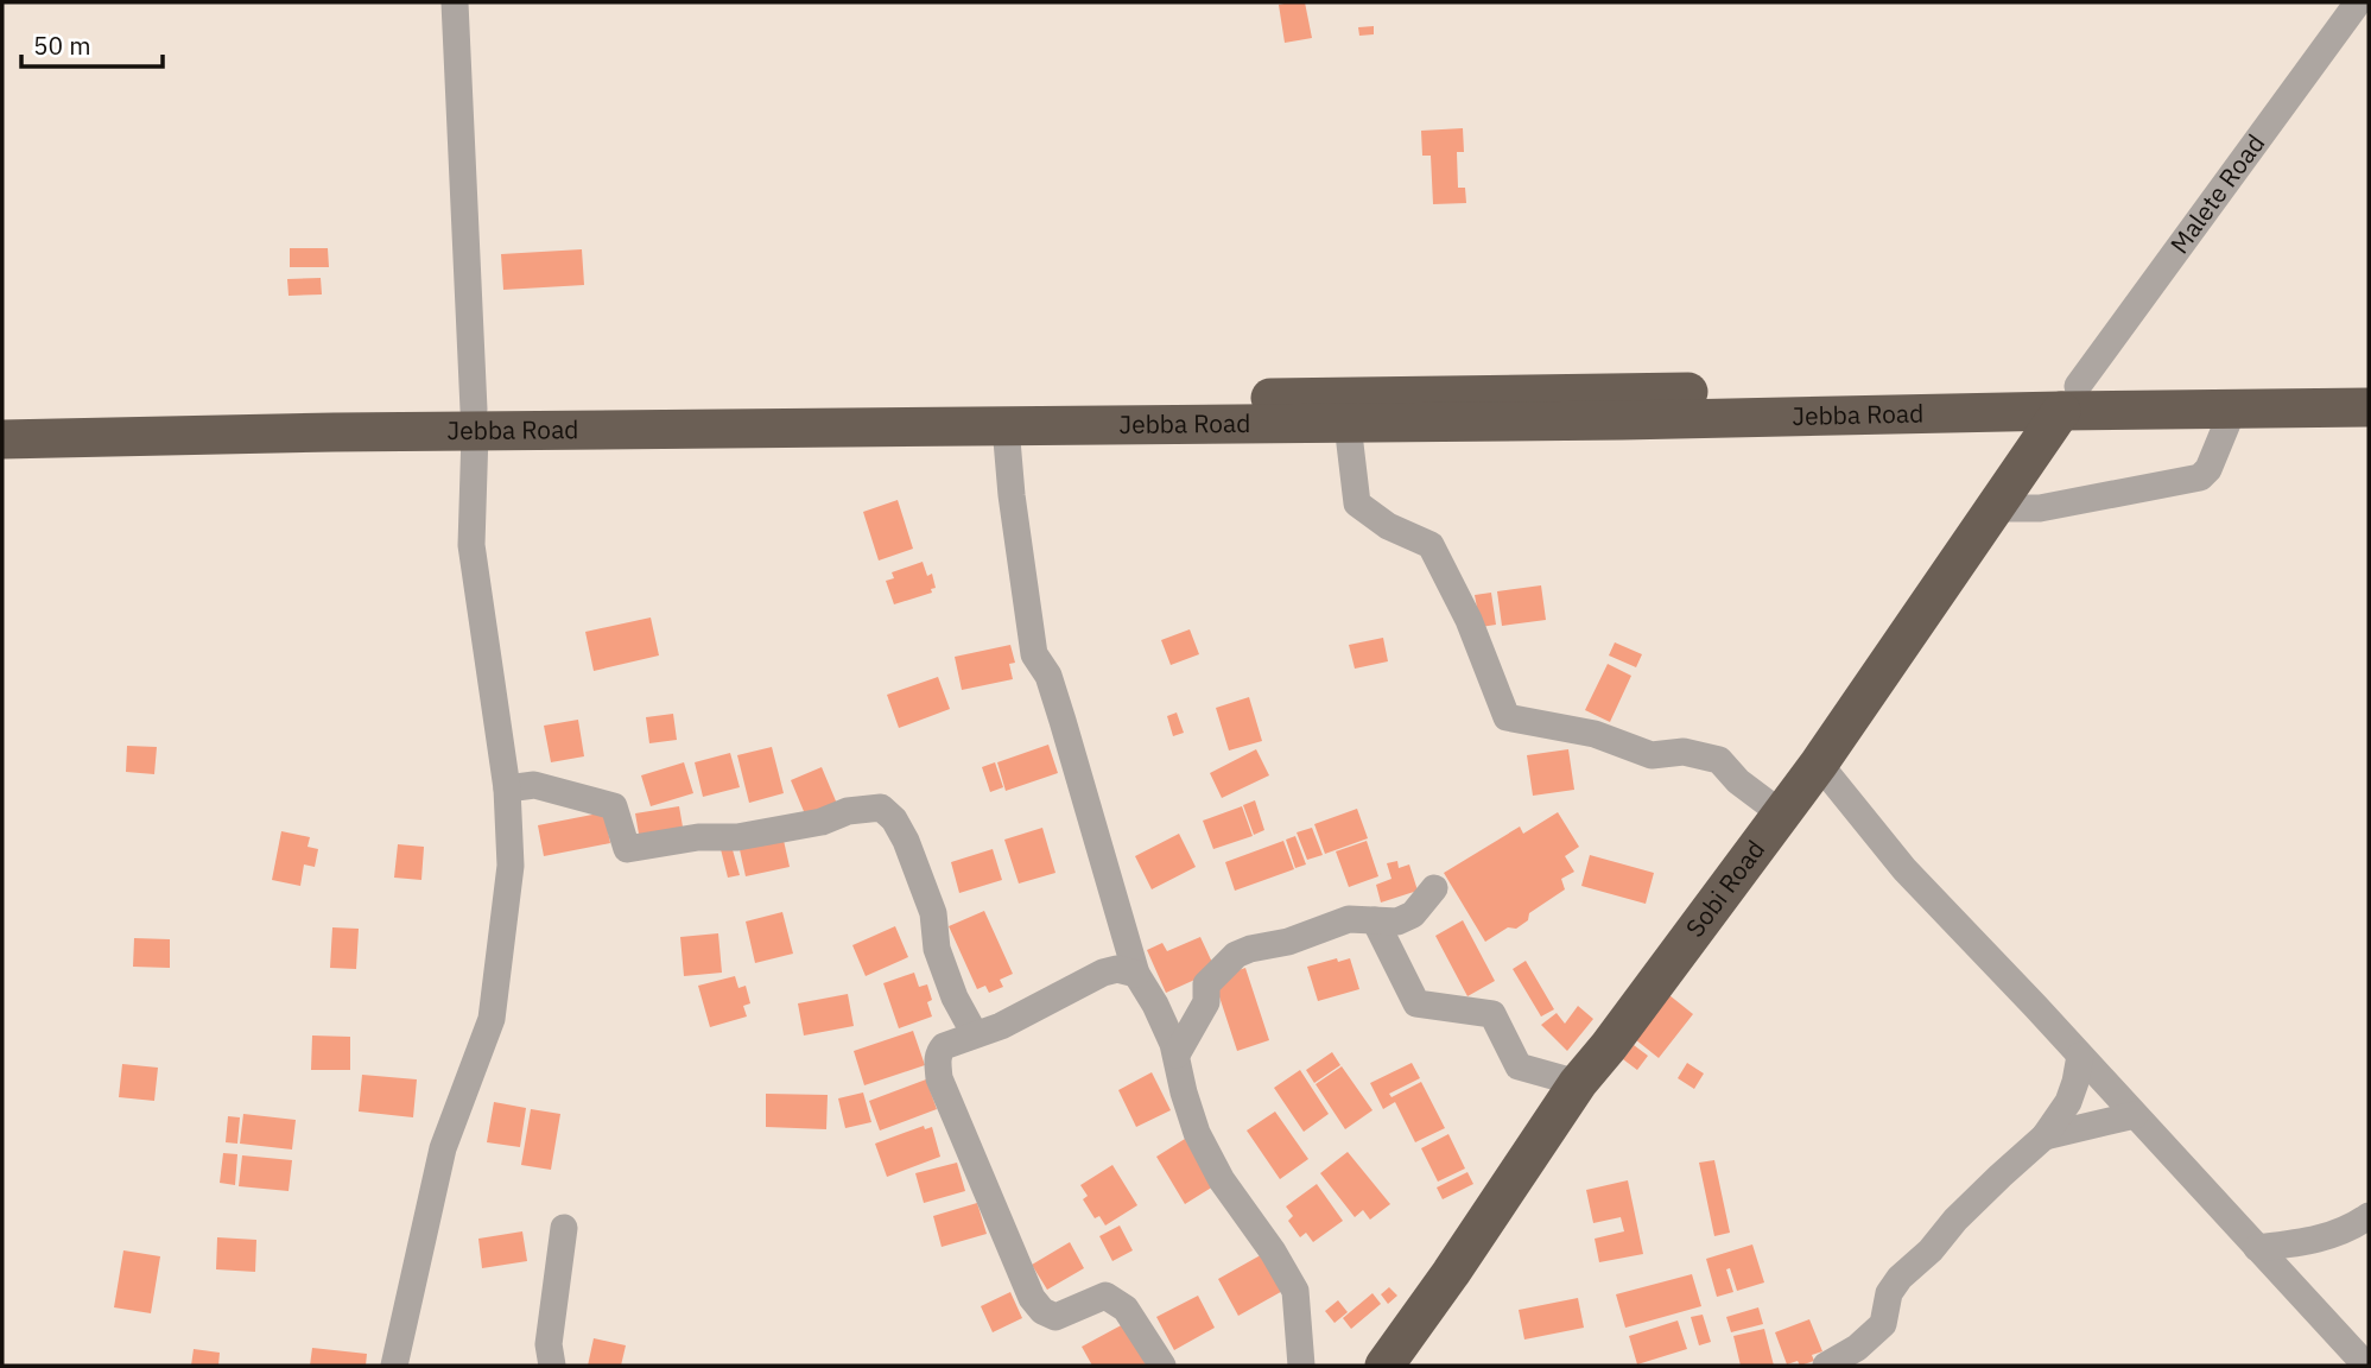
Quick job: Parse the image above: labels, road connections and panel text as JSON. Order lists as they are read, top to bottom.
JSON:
{
  "streets": {
    "highway": ["Jebba Road", "Sobi Road"],
    "street": ["Malete Road"]
  },
  "crossings": [
    ["Malete Road", "Jebba Road"],
    ["Malete Road", "Sobi Road"],
    ["Jebba Road", "Sobi Road"]
  ],
  "scale_bar": "50 m"
}
